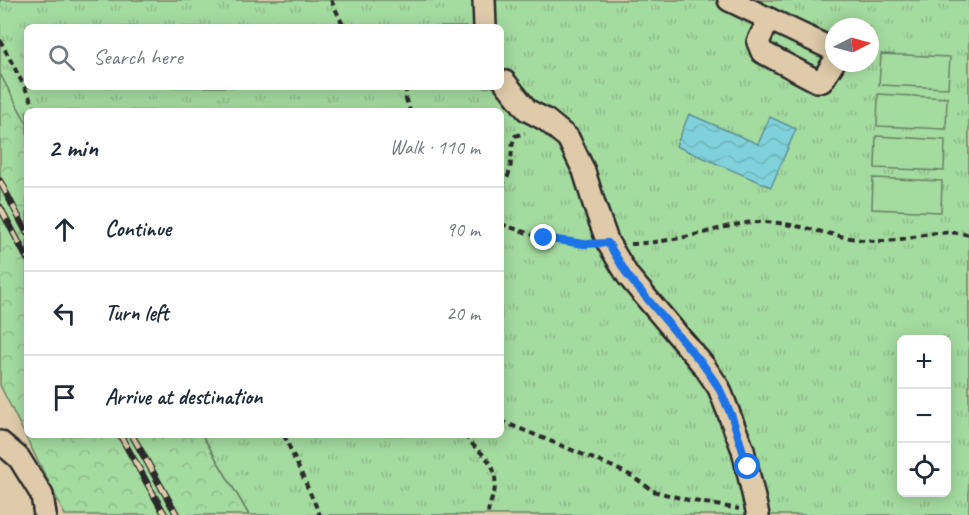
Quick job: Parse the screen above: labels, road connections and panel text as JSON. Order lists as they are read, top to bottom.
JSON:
{
  "north": "right",
  "page": {
    "search": "Search here",
    "heading": ["2 min", "Walk · 110 m"],
    "list": [
      ["Continue", "90 m"],
      ["Turn left", "20 m"],
      "Arrive at destination"
    ],
    "map_buttons": ["+", "−"]
  }
}
